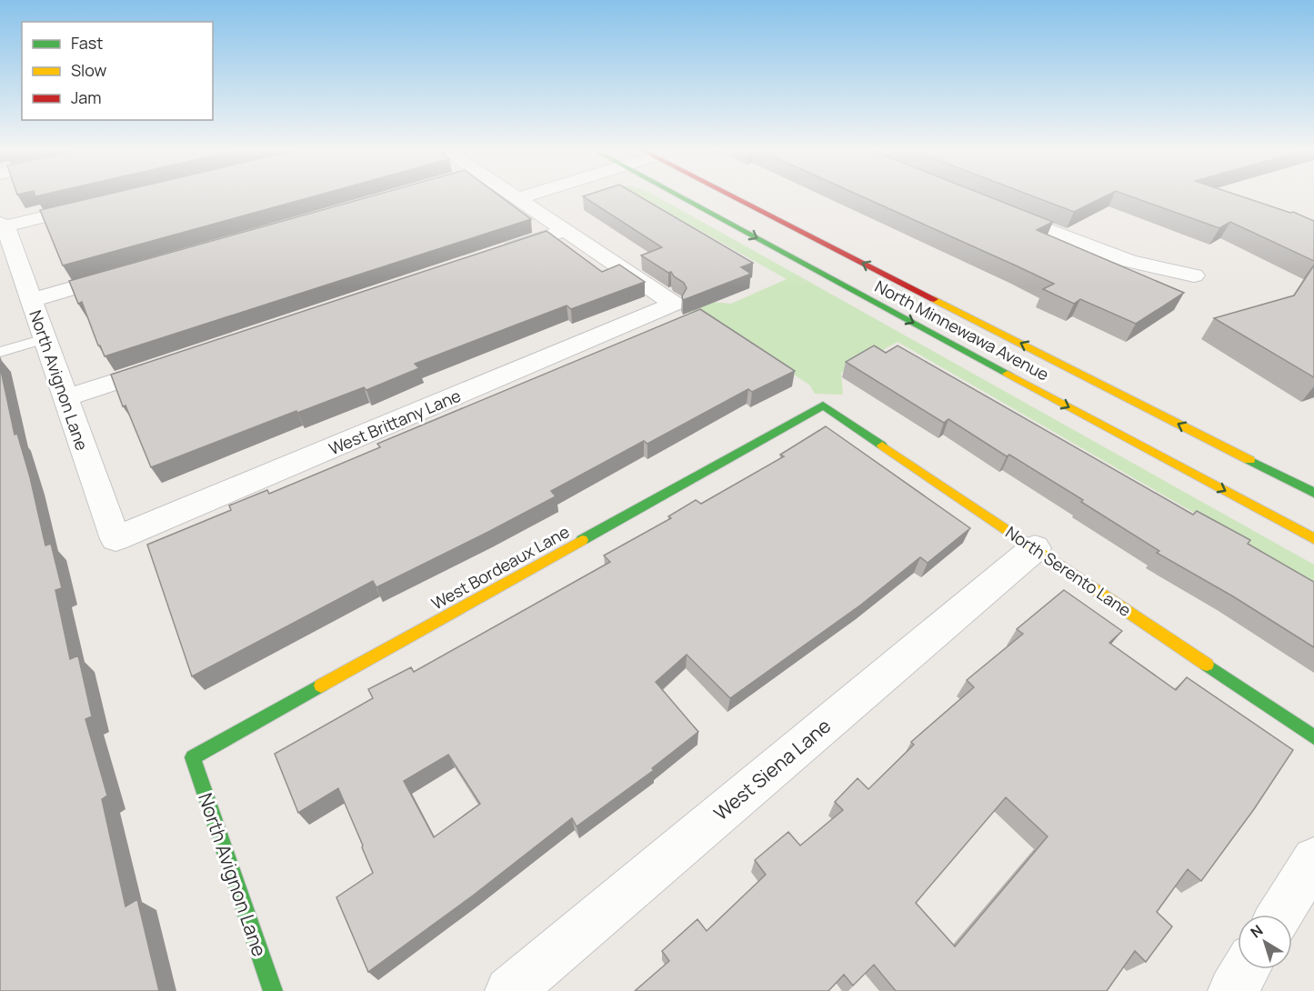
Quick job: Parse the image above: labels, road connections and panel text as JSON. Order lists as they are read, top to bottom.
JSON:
{
  "streets": {
    "main road": [
      "North Minnewawa Avenue",
      "North Avignon Lane",
      "West Bordeaux Lane",
      "North Serento Lane"
    ],
    "street": ["West Brittany Lane", "West Siena Lane"]
  },
  "crossings": [
    ["North Avignon Lane", "West Brittany Lane"],
    ["North Avignon Lane", "West Bordeaux Lane"],
    ["West Bordeaux Lane", "North Serento Lane"],
    ["North Serento Lane", "West Siena Lane"]
  ],
  "legend": ["Fast", "Slow", "Jam"],
  "north": "top left"
}
